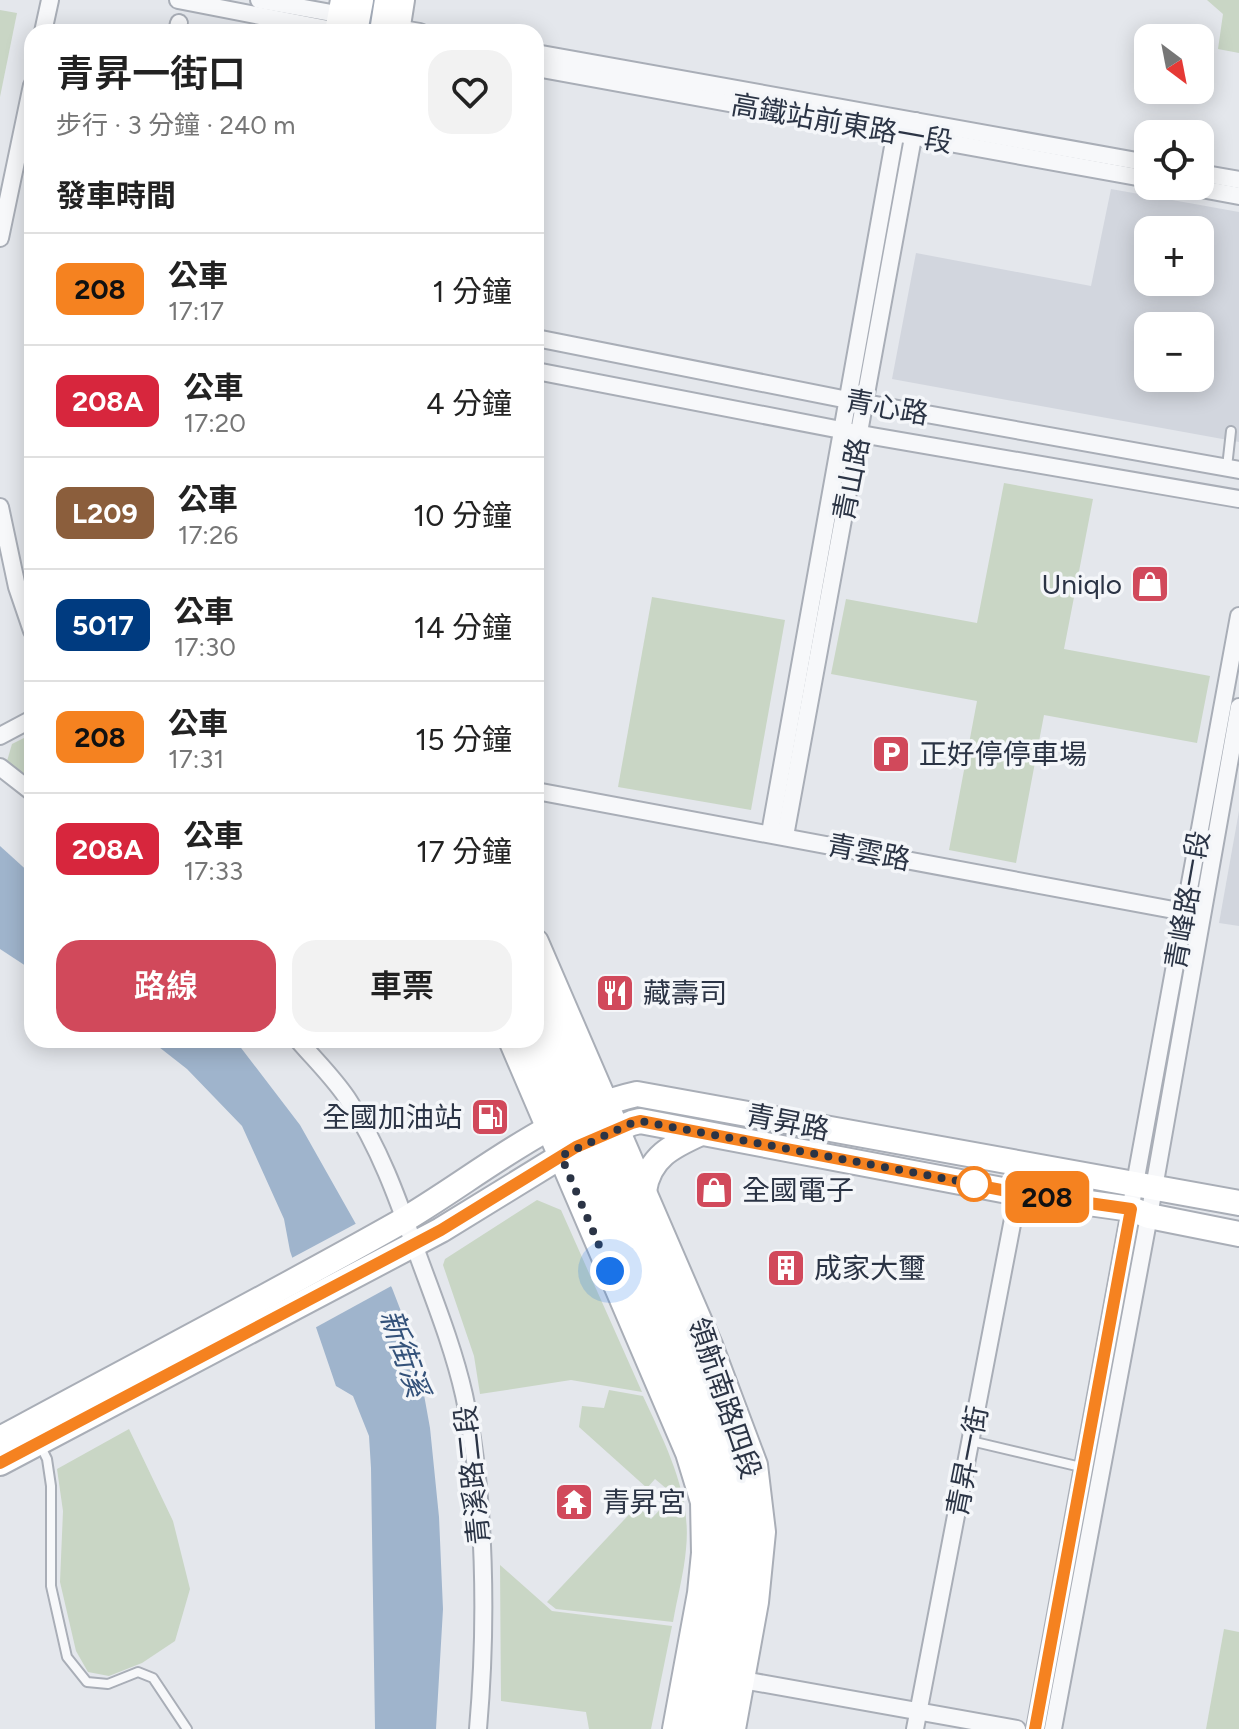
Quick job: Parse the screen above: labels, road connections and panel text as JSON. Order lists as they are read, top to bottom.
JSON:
{
  "streets": {
    "main road": ["領航南路四段"],
    "street": [
      "高鐵站前東路一段",
      "青心路",
      "青山路",
      "青雲路",
      "青峰路一段",
      "青昇路",
      "青昇一街",
      "青溪路二段"
    ]
  },
  "crossings": [
    ["高鐵站前東路一段", "青山路"],
    ["青心路", "青山路"],
    ["青山路", "青雲路"],
    ["青雲路", "青峰路一段"],
    ["青峰路一段", "青昇路"],
    ["青昇路", "領航南路四段"],
    ["青昇路", "青昇一街"],
    ["青昇路", "青溪路二段"]
  ],
  "water": ["新街溪"],
  "places": {
    "shop": ["Uniqlo", "全國電子"],
    "parking": ["正好停停車場"],
    "restaurant": ["藏壽司"],
    "fuel station": ["全國加油站"],
    "building": ["成家大璽"],
    "temple": ["青昇宮"]
  },
  "lines": ["bus line 208"],
  "north": "bottom right",
  "page": {
    "on_map": "208",
    "map_buttons": ["+", "−"],
    "heading": [
      ["青昇一街口", "步行 · 3 分鐘 · 240 m"],
      "發車時間"
    ],
    "list": [
      {
        "mark": "208",
        "name": "公車",
        "note": "17:17",
        "value": "1 分鐘"
      },
      {
        "mark": "208A",
        "name": "公車",
        "note": "17:20",
        "value": "4 分鐘"
      },
      {
        "mark": "L209",
        "name": "公車",
        "note": "17:26",
        "value": "10 分鐘"
      },
      {
        "mark": "5017",
        "name": "公車",
        "note": "17:30",
        "value": "14 分鐘"
      },
      {
        "mark": "208",
        "name": "公車",
        "note": "17:31",
        "value": "15 分鐘"
      },
      {
        "mark": "208A",
        "name": "公車",
        "note": "17:33",
        "value": "17 分鐘"
      }
    ],
    "buttons": ["路線", "車票"]
  }
}
